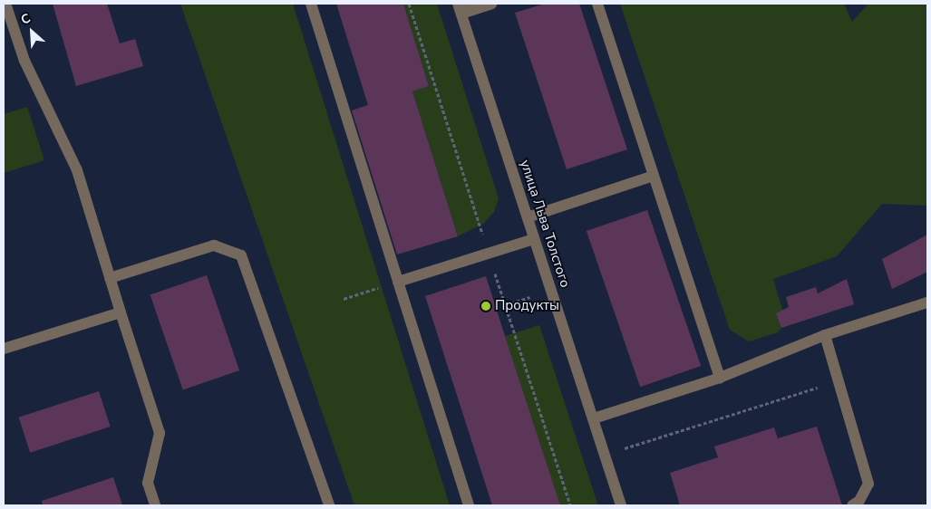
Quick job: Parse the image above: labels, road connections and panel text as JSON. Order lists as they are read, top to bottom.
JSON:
{
  "streets": {
    "street": ["улица Льва Толстого"]
  },
  "places": ["Продукты"],
  "north": "top left"
}
